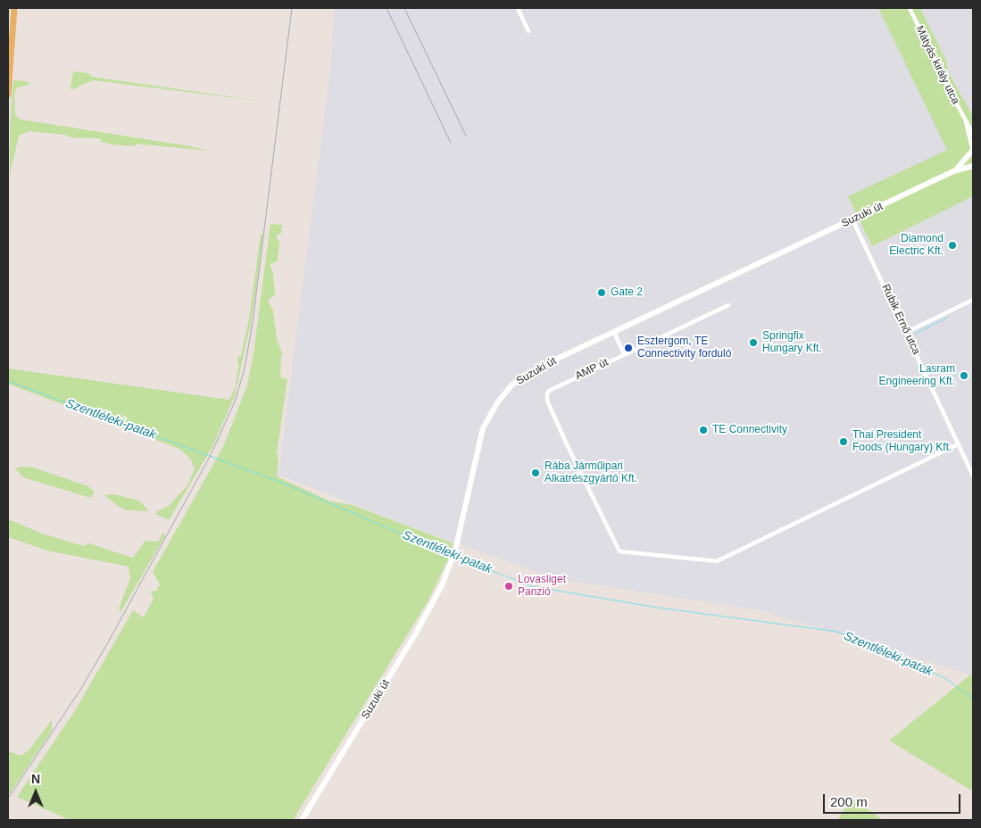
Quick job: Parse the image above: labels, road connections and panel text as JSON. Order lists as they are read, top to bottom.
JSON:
{
  "streets": {
    "main road": ["Suzuki út"],
    "street": ["Mátyás király utca", "Rubik Ernő utca", "AMP út"]
  },
  "crossings": [
    ["Suzuki út", "Rubik Ernő utca"],
    ["Rubik Ernő utca", "AMP út"]
  ],
  "water": ["Szentléleki-patak"],
  "places": [
    "Diamond Electric Kft.",
    "Gate 2",
    "Springfix Hungary Kft.",
    "Esztergom, TE Connectivity forduló",
    "Lasram Engineering Kft.",
    "TE Connectivity",
    "Thai President Foods (Hungary) Kft.",
    "Rába Járműipari Alkatrészgyártó Kft.",
    "Lovasliget Panzió"
  ],
  "scale_bar": "200 m",
  "north": "top"
}
